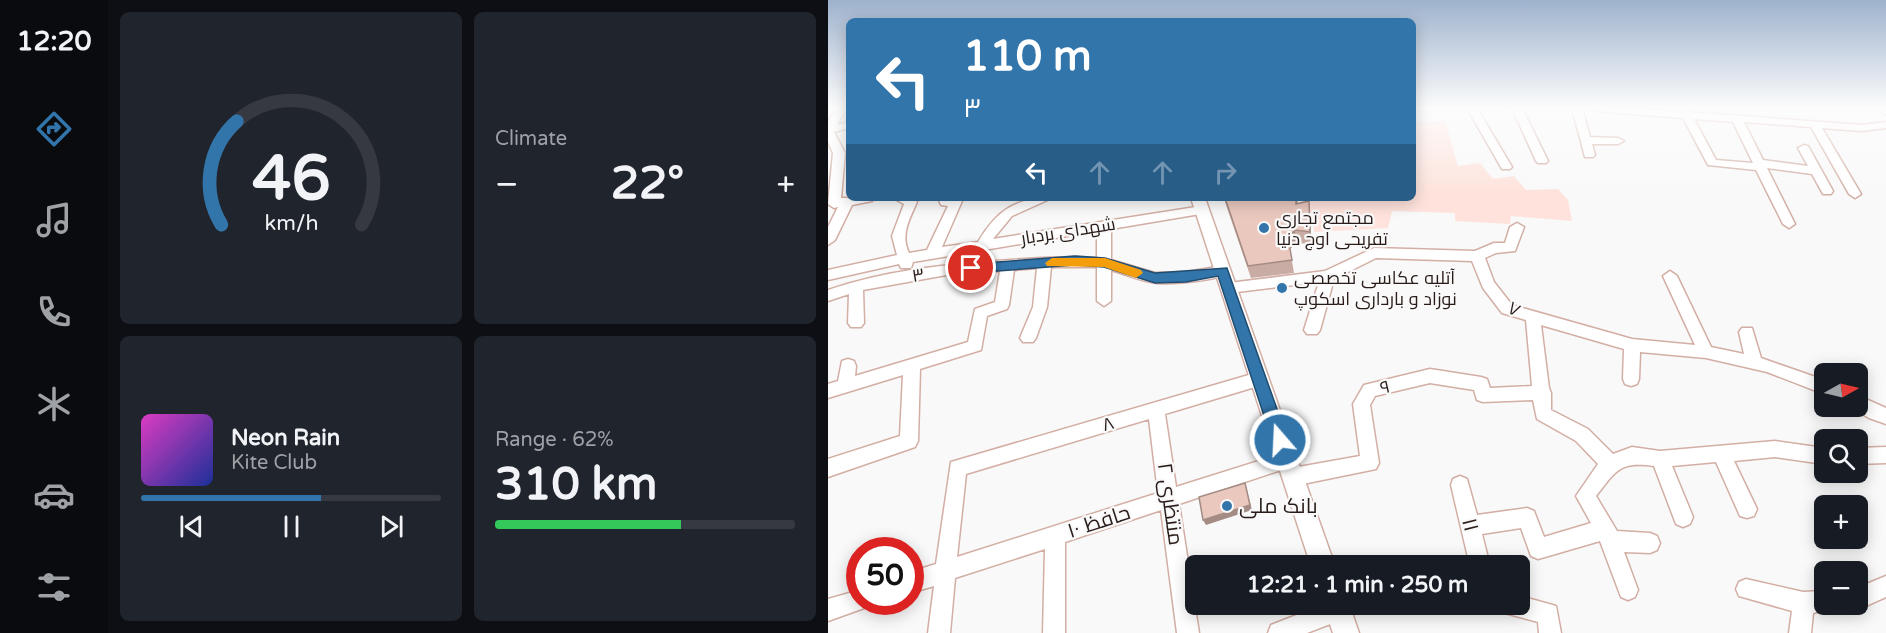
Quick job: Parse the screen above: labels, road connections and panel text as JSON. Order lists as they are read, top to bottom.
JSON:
{
  "streets": {
    "street": [
      "شهدای بردبار",
      "۳",
      "۷",
      "۹",
      "۸",
      "منتظری ۲",
      "حافظ ۱۰",
      "۱۱"
    ]
  },
  "crossings": [
    ["۹", "حافظ ۱۰"],
    ["۸", "منتظری ۲"],
    ["۸", "حافظ ۱۰"],
    ["منتظری ۲", "حافظ ۱۰"]
  ],
  "places": ["مجتمع تجاری تفریحی اوج دنیا", "آتلیه عکاسی تخصصی نوزاد و بارداری اسکوپ", "بانک ملی"],
  "north": "right",
  "page": {
    "tabs": "12:20",
    "tile": [
      "Climate",
      ["Range · 62%", "310 km"]
    ],
    "turn": ["110 m", "۳"],
    "heat": ["−", "22°", "+"],
    "map_buttons": ["+", "−"],
    "song": ["Neon Rain", "Kite Club"],
    "limit": "50",
    "trip": "12:21 · 1 min · 250 m",
    "gauge": ["46", "km/h"]
  }
}
